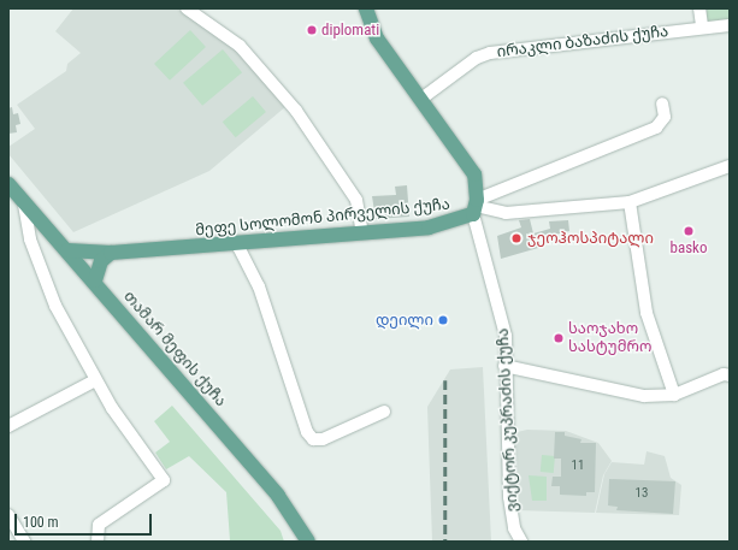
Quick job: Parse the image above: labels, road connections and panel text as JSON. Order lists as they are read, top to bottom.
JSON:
{
  "streets": {
    "main road": ["მეფე სოლომონ პირველის ქუჩა", "თამარ მეფის ქუჩა"],
    "street": ["ირაკლი ბაზაძის ქუჩა", "ვიქტორ კუპრაძის ქუჩა"]
  },
  "crossings": [
    ["მეფე სოლომონ პირველის ქუჩა", "თამარ მეფის ქუჩა"],
    ["მეფე სოლომონ პირველის ქუჩა", "ვიქტორ კუპრაძის ქუჩა"]
  ],
  "places": [
    "diplomati",
    "basko",
    "ჯეოჰოსპიტალი",
    "დეილი",
    "საოჯახო სასტუმრო"
  ],
  "house_numbers": ["11", "13"],
  "scale_bar": "100 m"
}
